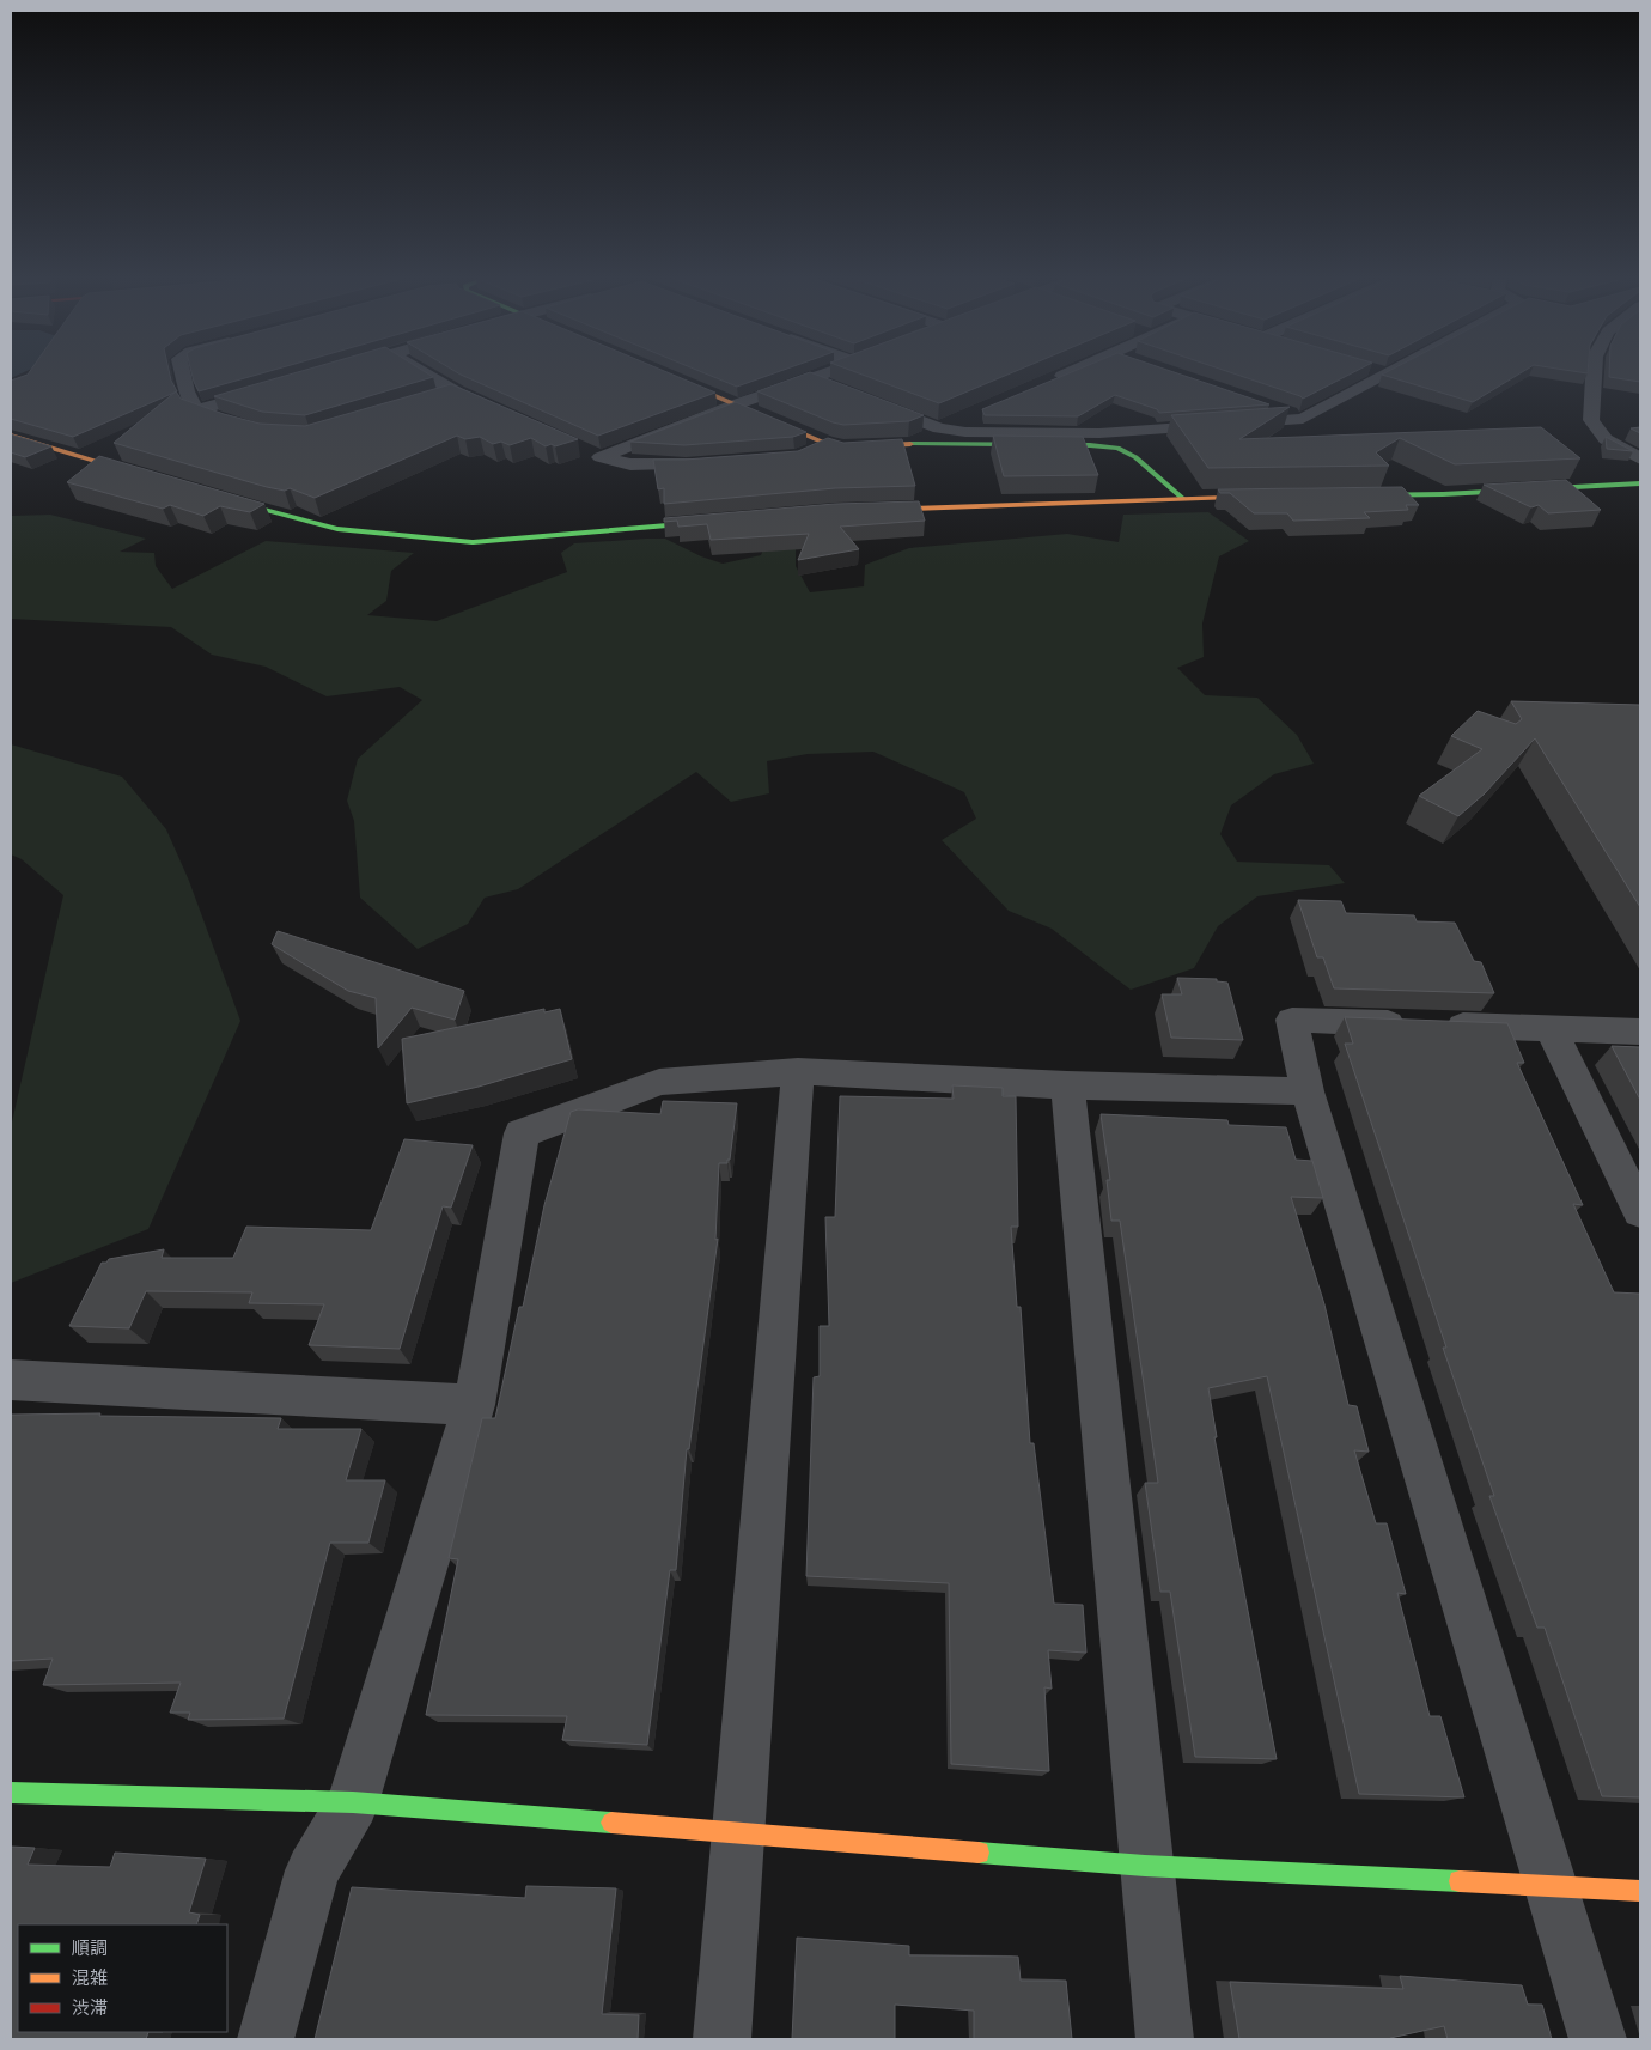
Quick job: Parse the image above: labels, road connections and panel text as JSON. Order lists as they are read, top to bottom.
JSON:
{
  "legend": ["順調", "混雑", "渋滞"]
}
